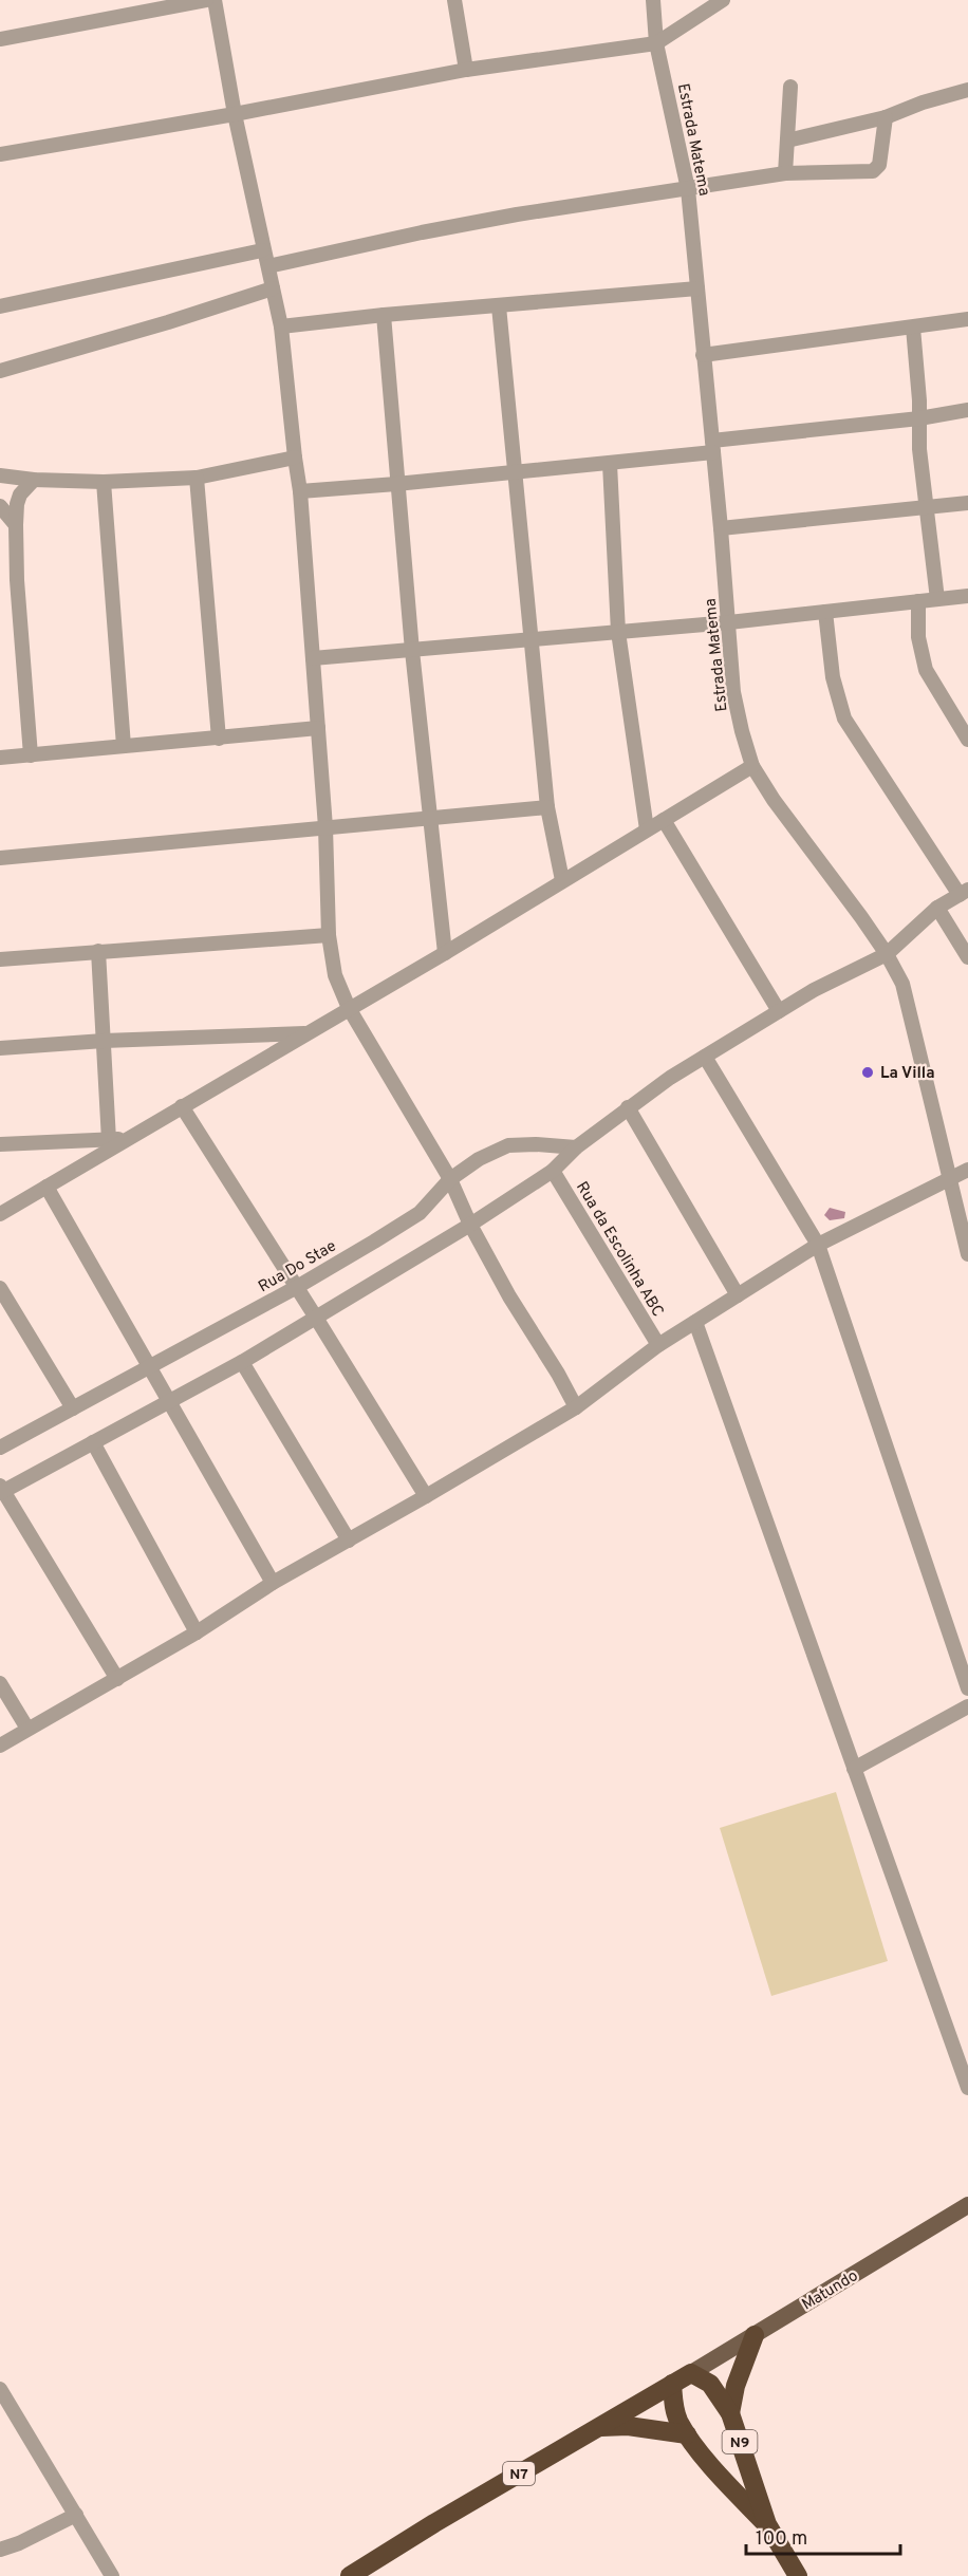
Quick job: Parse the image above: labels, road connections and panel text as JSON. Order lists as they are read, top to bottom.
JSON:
{
  "streets": {
    "highway": ["N9", "N7"],
    "main road": ["Matundo"],
    "street": ["Estrada Matema", "Rua da Escolinha ABC", "Rua Do Stae"]
  },
  "crossings": [
    ["Matundo", "N9"],
    ["Matundo", "N7"],
    ["N9", "N7"]
  ],
  "places": ["La Villa"],
  "scale_bar": "100 m"
}
